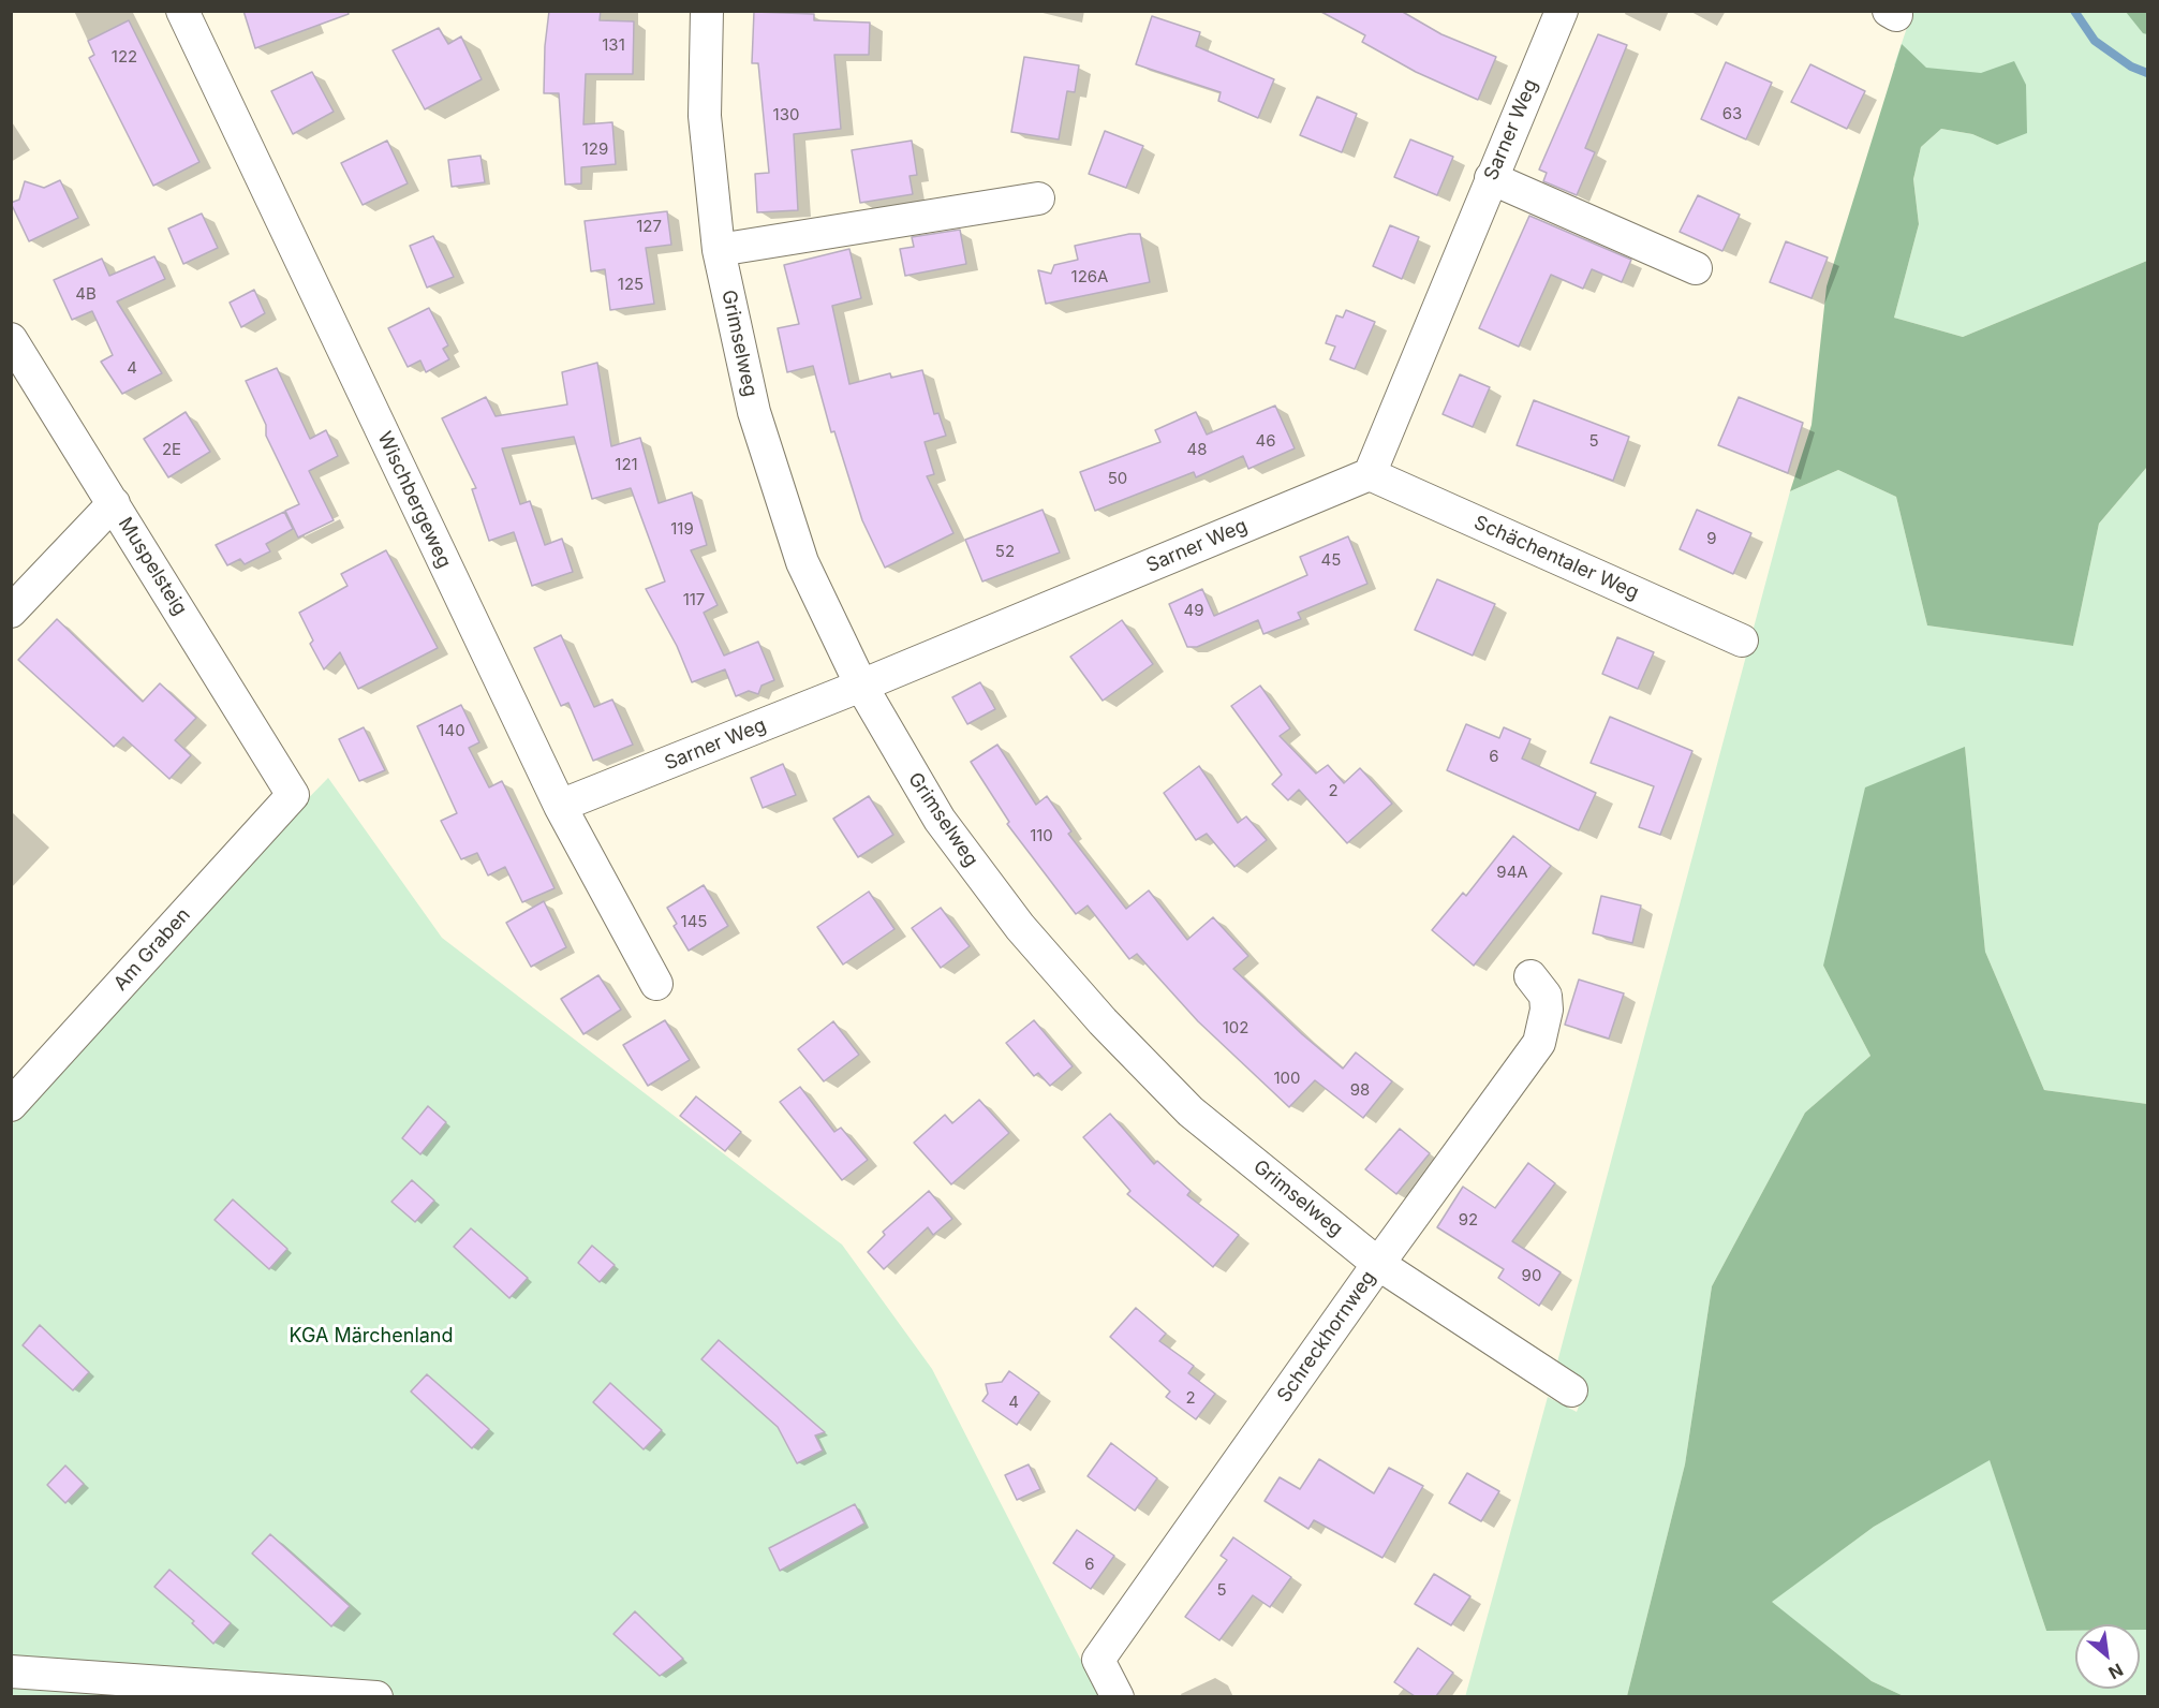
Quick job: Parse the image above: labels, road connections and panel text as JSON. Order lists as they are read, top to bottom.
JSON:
{
  "streets": {
    "street": [
      "Sarner Weg",
      "Grimselweg",
      "Wischbergeweg",
      "Schächentaler Weg",
      "Muspelsteig",
      "Am Graben",
      "Schreckhornweg"
    ]
  },
  "crossings": [
    ["Sarner Weg", "Grimselweg"],
    ["Sarner Weg", "Wischbergeweg"],
    ["Sarner Weg", "Schächentaler Weg"],
    ["Grimselweg", "Schreckhornweg"],
    ["Muspelsteig", "Am Graben"]
  ],
  "parks": ["KGA Märchenland"],
  "house_numbers": [
    "131",
    "122",
    "63",
    "130",
    "129",
    "127",
    "126A",
    "125",
    "4B",
    "4",
    "46",
    "5",
    "2E",
    "48",
    "121",
    "50",
    "119",
    "9",
    "52",
    "45",
    "117",
    "49",
    "140",
    "6",
    "2",
    "110",
    "94A",
    "145",
    "102",
    "100",
    "98",
    "92",
    "90",
    "2",
    "4",
    "6",
    "5"
  ],
  "north": "bottom right"
}
